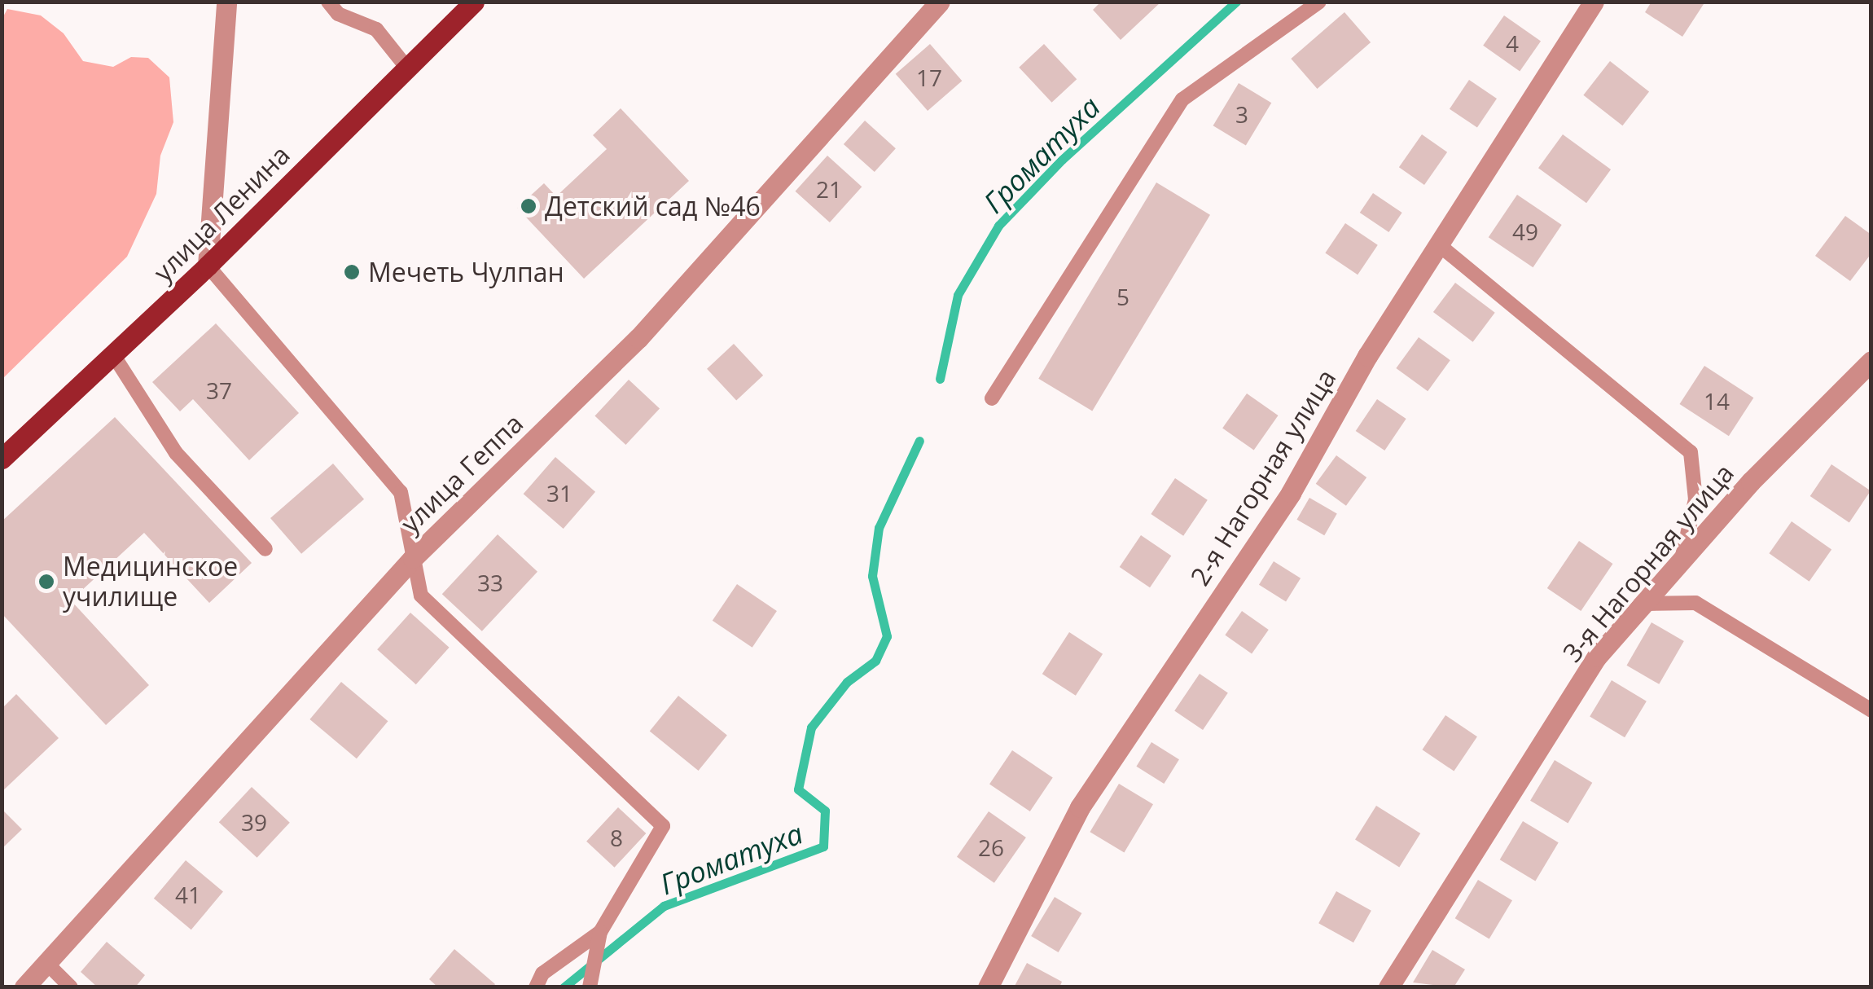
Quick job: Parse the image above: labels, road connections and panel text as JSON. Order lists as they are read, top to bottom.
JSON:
{
  "streets": {
    "main road": ["улица Ленина"],
    "street": ["улица Геппа", "2-я Нагорная улица", "3-я Нагорная улица"]
  },
  "water": ["Громатуха"],
  "places": ["Детский сад №46", "Мечеть Чулпан", "Медицинское училище"],
  "house_numbers": [
    "4",
    "17",
    "3",
    "21",
    "49",
    "5",
    "37",
    "14",
    "31",
    "33",
    "39",
    "8",
    "26",
    "41"
  ]
}
